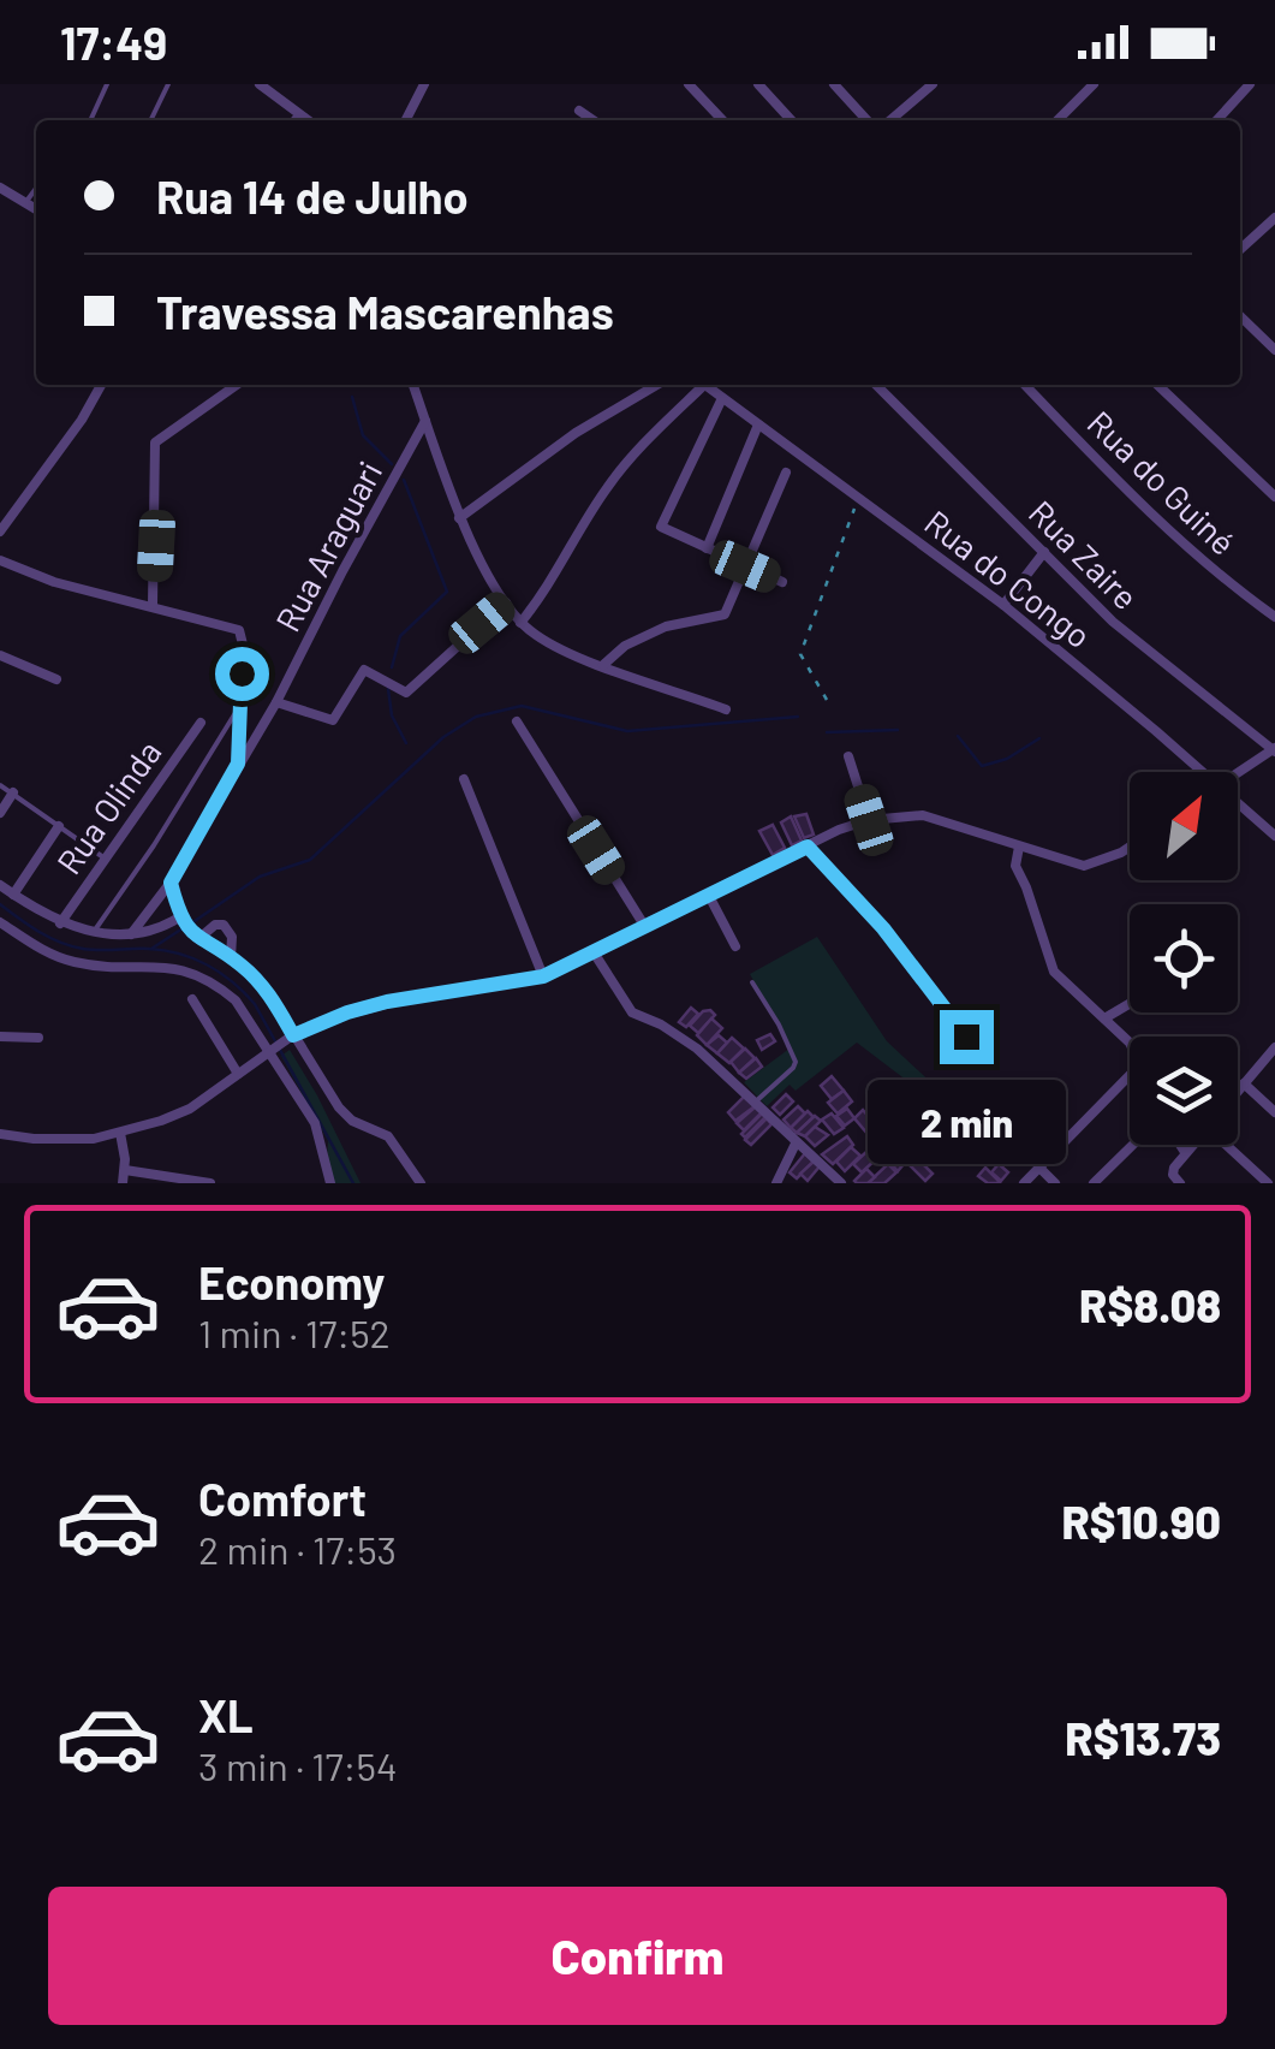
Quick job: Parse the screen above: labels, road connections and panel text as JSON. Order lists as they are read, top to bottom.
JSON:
{
  "streets": {
    "street": [
      "Rua do Guiné",
      "Rua Araguari",
      "Rua Zaire",
      "Rua do Congo",
      "Rua Olinda"
    ]
  },
  "north": "top right",
  "page": {
    "status": "17:49",
    "banner": ["Rua 14 de Julho", "Travessa Mascarenhas"],
    "bubble": "2 min",
    "list": [
      {
        "name": "Economy",
        "note": "1 min · 17:52",
        "value": "R$8.08"
      },
      {
        "name": "Comfort",
        "note": "2 min · 17:53",
        "value": "R$10.90"
      },
      {
        "name": "XL",
        "note": "3 min · 17:54",
        "value": "R$13.73"
      }
    ],
    "buttons": "Confirm"
  }
}
